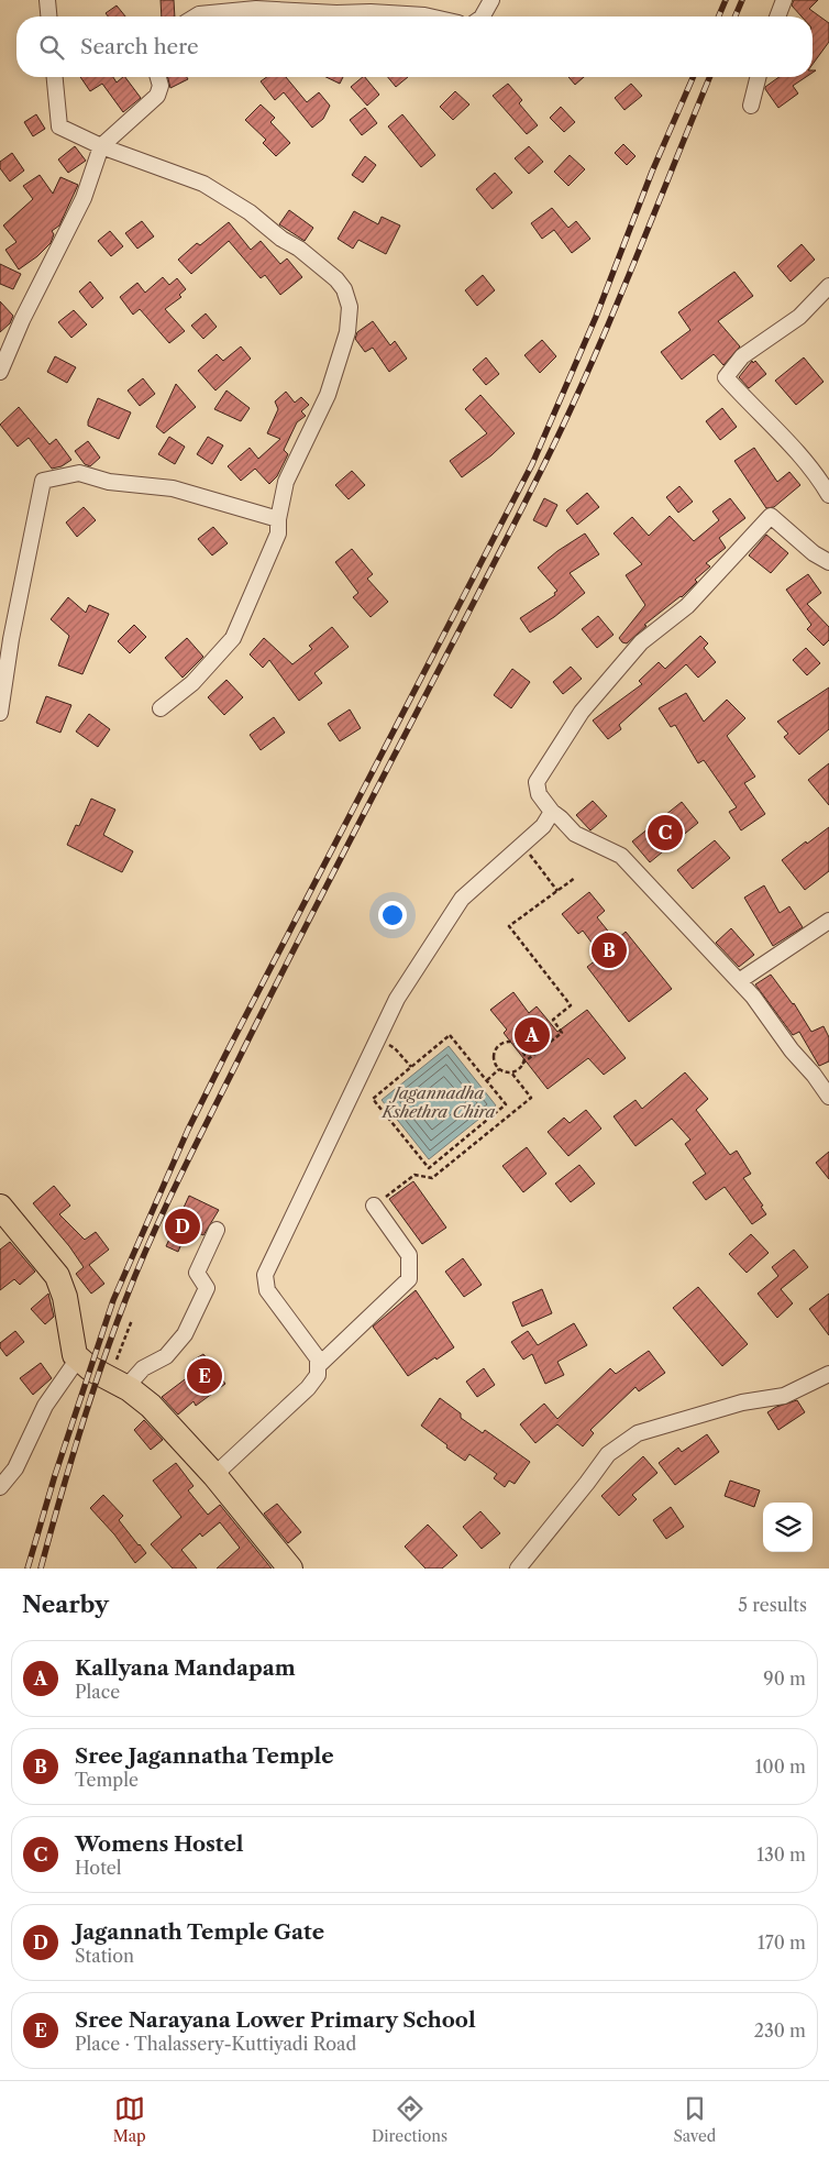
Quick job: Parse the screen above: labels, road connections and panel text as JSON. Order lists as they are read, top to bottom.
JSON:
{
  "water": ["Jagannadha Kshethra Chira"],
  "page": {
    "search": "Search here",
    "pins": [
      "C",
      "B",
      "A",
      "D",
      "E"
    ],
    "heading": ["Nearby", "5 results"],
    "list": [
      {
        "mark": "A",
        "name": "Kallyana Mandapam",
        "note": "Place",
        "value": "90 m"
      },
      {
        "mark": "B",
        "name": "Sree Jagannatha Temple",
        "note": "Temple",
        "value": "100 m"
      },
      {
        "mark": "C",
        "name": "Womens Hostel",
        "note": "Hotel",
        "value": "130 m"
      },
      {
        "mark": "D",
        "name": "Jagannath Temple Gate",
        "note": "Station",
        "value": "170 m"
      },
      {
        "mark": "E",
        "name": "Sree Narayana Lower Primary School",
        "note": "Place · Thalassery-Kuttiyadi Road",
        "value": "230 m"
      }
    ],
    "nav": ["Map", "Directions", "Saved"]
  }
}
